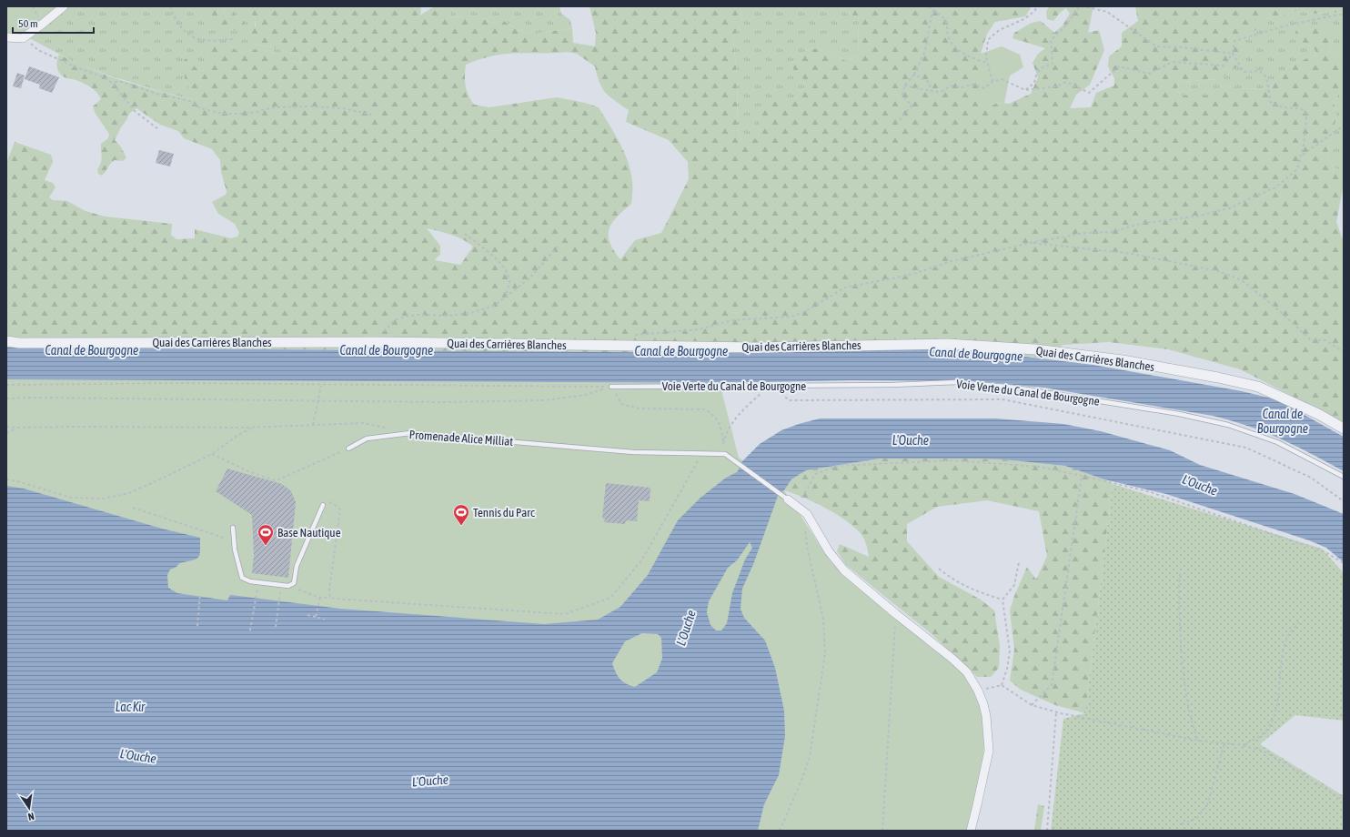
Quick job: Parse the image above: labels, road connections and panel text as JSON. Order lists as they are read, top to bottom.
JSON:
{
  "streets": {
    "street": ["Quai des Carrières Blanches"],
    "lane": ["Voie Verte du Canal de Bourgogne", "Promenade Alice Milliat"]
  },
  "water": ["Canal de Bourgogne", "L'Ouche", "Lac Kir"],
  "places": {
    "sports": ["Tennis du Parc", "Base Nautique"]
  },
  "scale_bar": "50 m",
  "north": "bottom"
}
